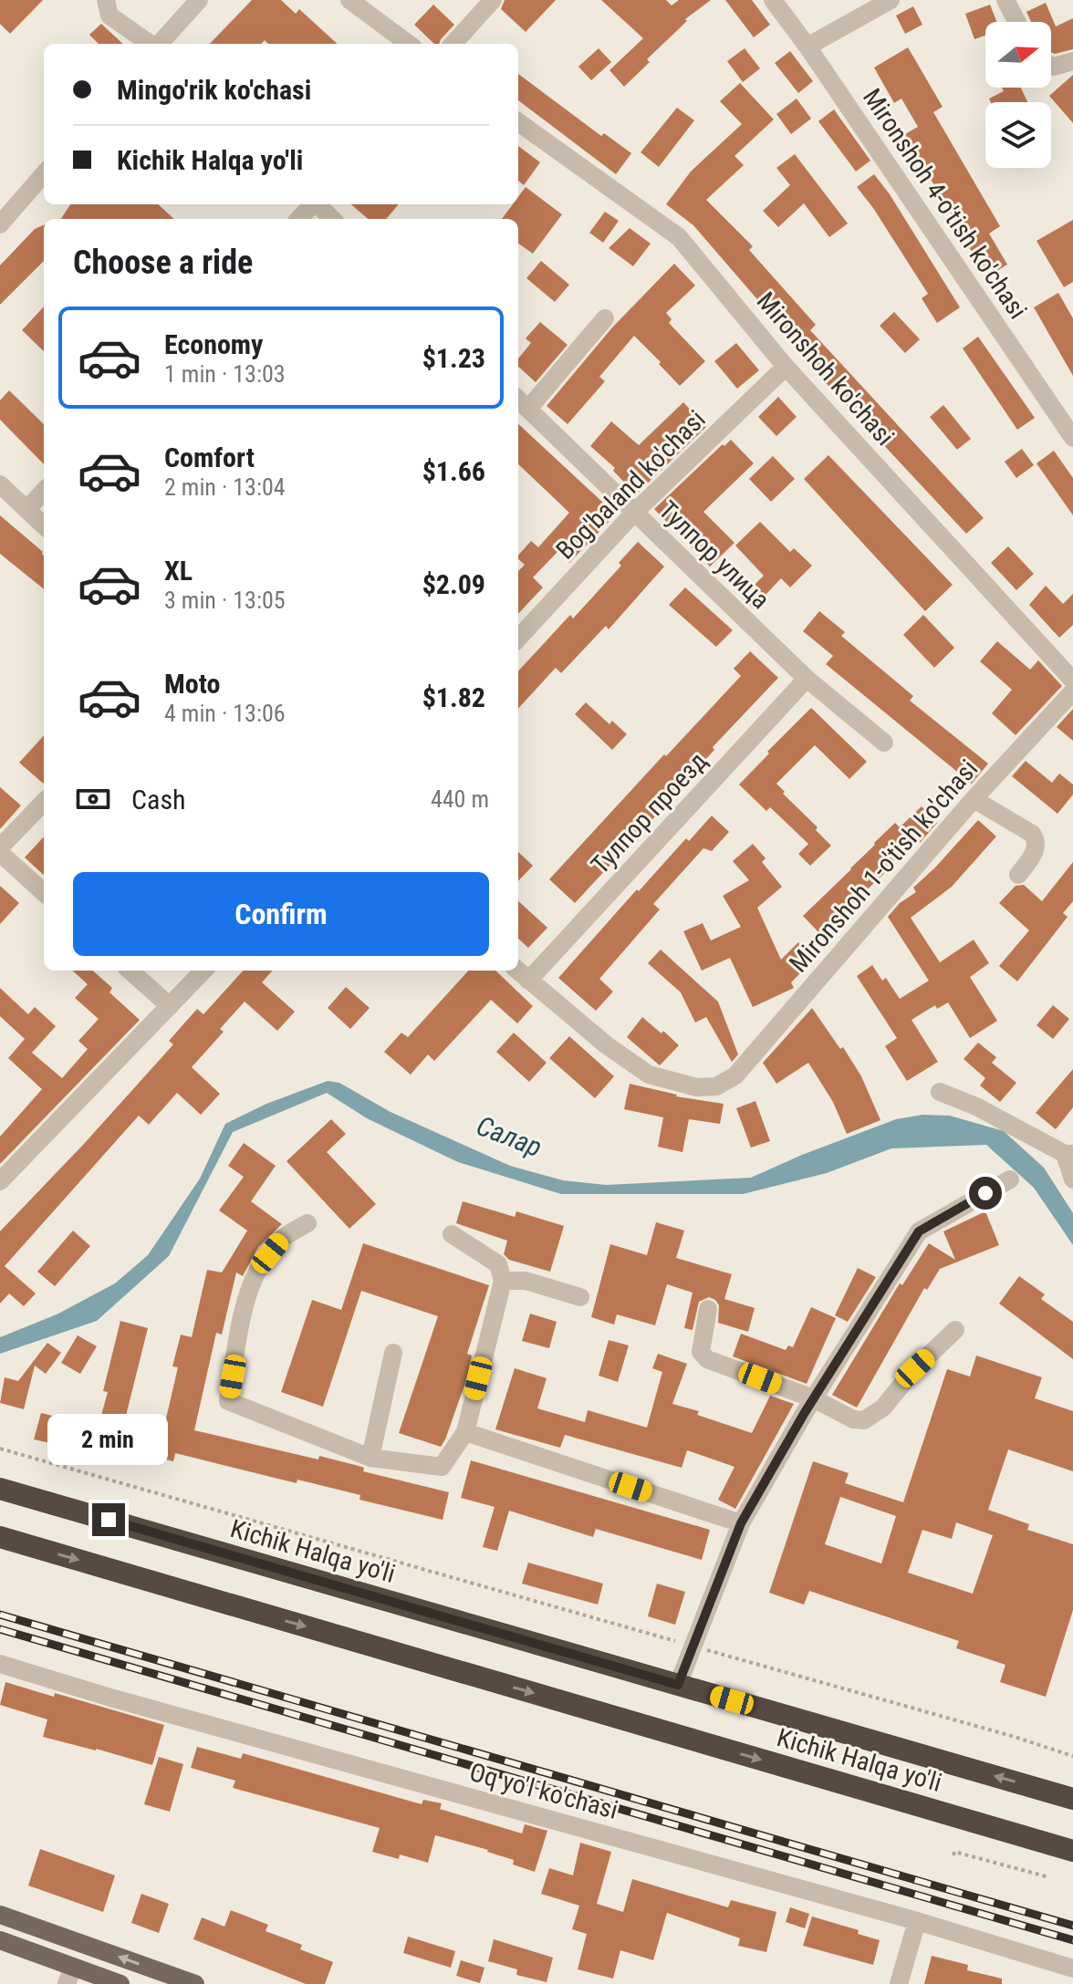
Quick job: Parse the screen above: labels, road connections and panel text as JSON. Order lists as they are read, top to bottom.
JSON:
{
  "streets": {
    "highway": ["Kichik Halqa yo'li"],
    "street": [
      "Mironshoh 4-o'tish ko'chasi",
      "Mironshoh ko'chasi",
      "Bog'baland ko'chasi",
      "Тулпор улица",
      "Тулпор проезд",
      "Mironshoh 1-o'tish ko'chasi",
      "Oq yo'l ko'chasi"
    ]
  },
  "crossings": [
    ["Mironshoh ko'chasi", "Bog'baland ko'chasi"],
    ["Bog'baland ko'chasi", "Тулпор улица"],
    ["Тулпор улица", "Тулпор проезд"],
    ["Тулпор проезд", "Mironshoh 1-o'tish ko'chasi"]
  ],
  "water": ["Салар"],
  "north": "right",
  "page": {
    "banner": ["Mingo'rik ko'chasi", "Kichik Halqa yo'li"],
    "heading": "Choose a ride",
    "list": [
      {
        "name": "Economy",
        "note": "1 min · 13:03",
        "value": "$1.23"
      },
      {
        "name": "Comfort",
        "note": "2 min · 13:04",
        "value": "$1.66"
      },
      {
        "name": "XL",
        "note": "3 min · 13:05",
        "value": "$2.09"
      },
      {
        "name": "Moto",
        "note": "4 min · 13:06",
        "value": "$1.82"
      }
    ],
    "pay": ["Cash", "440 m"],
    "buttons": "Confirm",
    "bubble": "2 min"
  }
}
